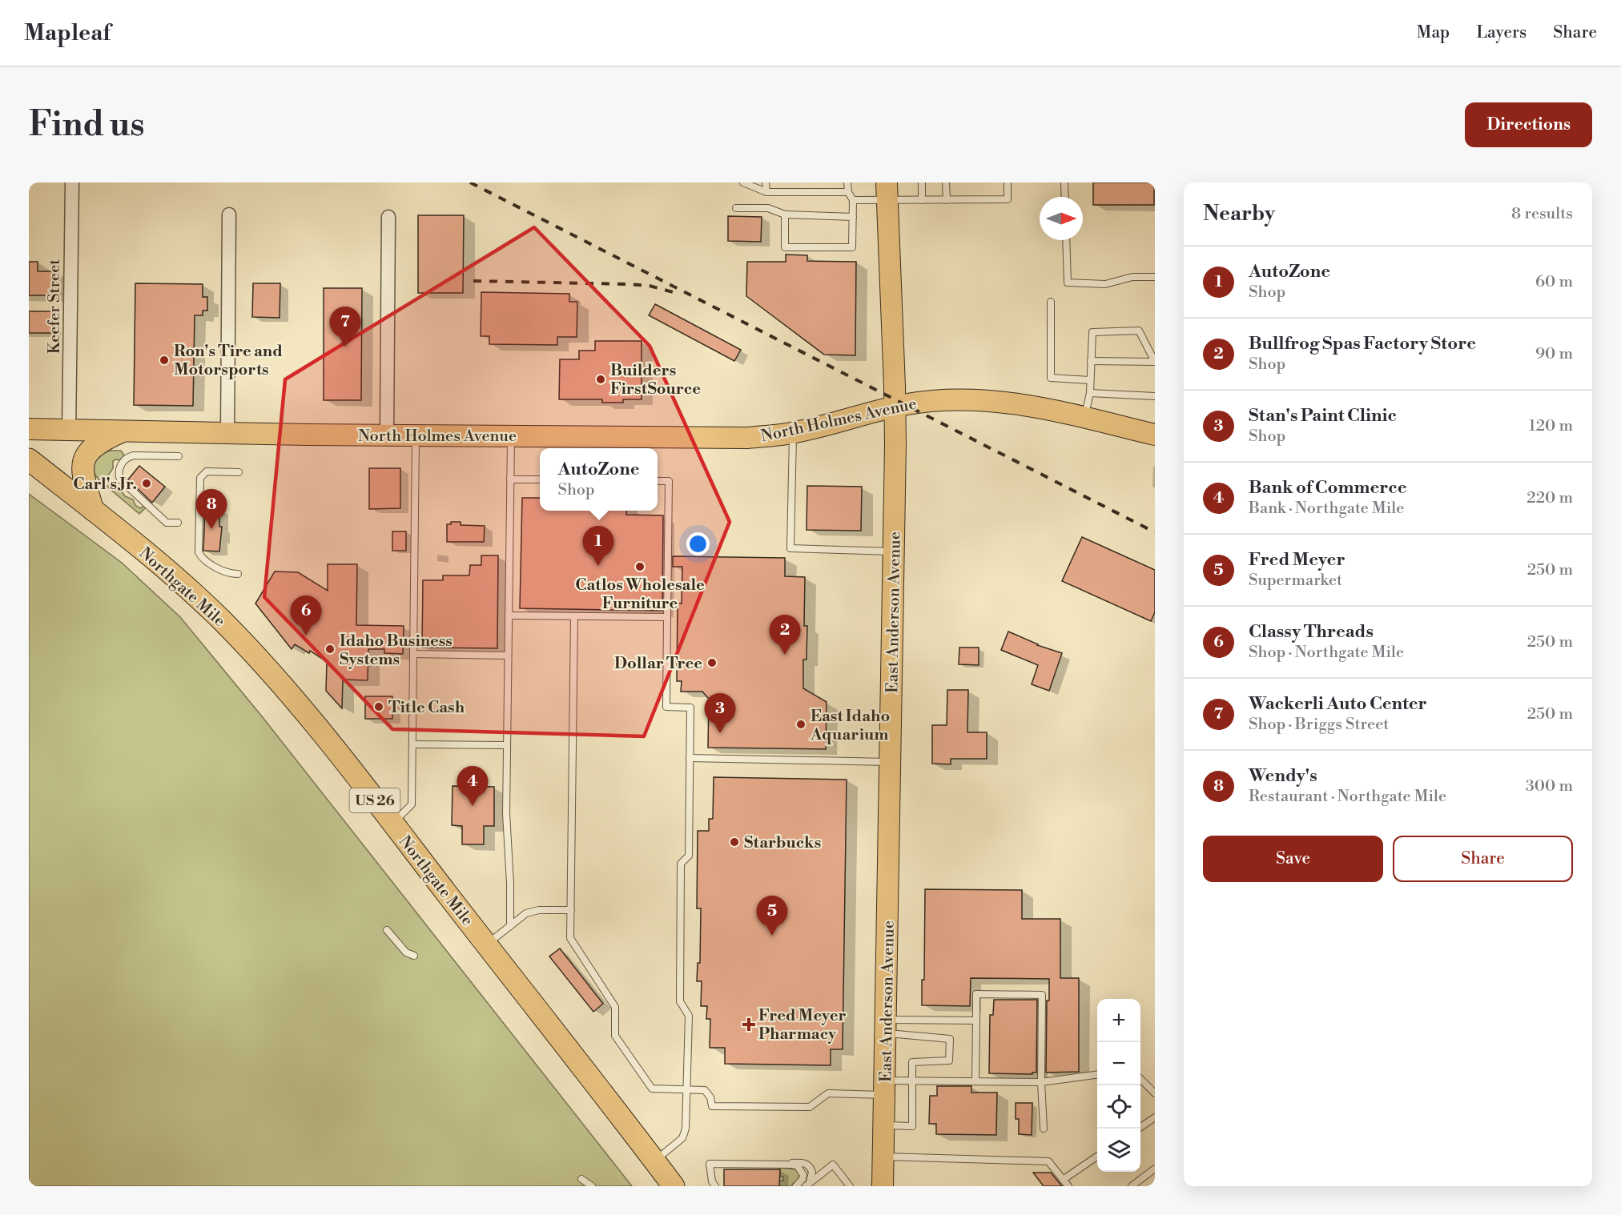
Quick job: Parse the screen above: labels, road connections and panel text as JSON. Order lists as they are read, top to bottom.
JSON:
{
  "streets": {
    "highway": ["Northgate Mile", "US 26"],
    "main road": ["North Holmes Avenue", "East Anderson Avenue"],
    "street": ["Keefer Street"]
  },
  "crossings": [
    ["Keefer Street", "North Holmes Avenue"],
    ["North Holmes Avenue", "East Anderson Avenue"]
  ],
  "places": {
    "other": [
      "Ron's Tire and Motorsports",
      "Builders FirstSource",
      "Carl's Jr.",
      "Catlos Wholesale Furniture",
      "Idaho Business Systems",
      "Dollar Tree",
      "Title Cash",
      "East Idaho Aquarium",
      "Starbucks"
    ],
    "health": ["Fred Meyer Pharmacy"]
  },
  "north": "right",
  "page": {
    "header": "Mapleaf",
    "nav": ["Map", "Layers", "Share"],
    "buttons": [
      "Directions",
      ["Save", "Share"]
    ],
    "title": "Find us",
    "heading": ["Nearby", "8 results"],
    "list": [
      {
        "mark": "1",
        "name": "AutoZone",
        "note": "Shop",
        "value": "60 m"
      },
      {
        "mark": "2",
        "name": "Bullfrog Spas Factory Store",
        "note": "Shop",
        "value": "90 m"
      },
      {
        "mark": "3",
        "name": "Stan's Paint Clinic",
        "note": "Shop",
        "value": "120 m"
      },
      {
        "mark": "4",
        "name": "Bank of Commerce",
        "note": "Bank · Northgate Mile",
        "value": "220 m"
      },
      {
        "mark": "5",
        "name": "Fred Meyer",
        "note": "Supermarket",
        "value": "250 m"
      },
      {
        "mark": "6",
        "name": "Classy Threads",
        "note": "Shop · Northgate Mile",
        "value": "250 m"
      },
      {
        "mark": "7",
        "name": "Wackerli Auto Center",
        "note": "Shop · Briggs Street",
        "value": "250 m"
      },
      {
        "mark": "8",
        "name": "Wendy's",
        "note": "Restaurant · Northgate Mile",
        "value": "300 m"
      }
    ],
    "pins": [
      "7",
      "8",
      "1",
      "6",
      "2",
      "3",
      "4",
      "5"
    ],
    "popup": ["AutoZone", "Shop"],
    "map_buttons": ["+", "−"]
  }
}
